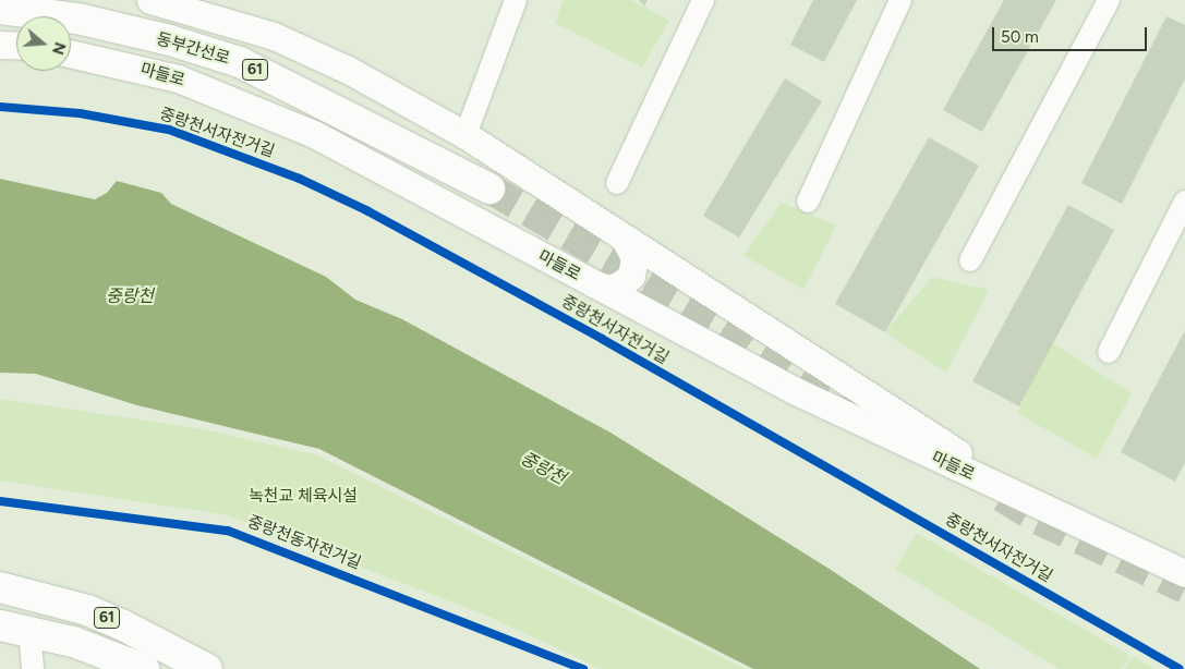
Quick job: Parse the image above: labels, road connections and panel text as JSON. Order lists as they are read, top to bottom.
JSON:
{
  "streets": {
    "highway": ["동부간선로", "61"],
    "main road": ["마들로"],
    "cycle path": ["중랑천서자전거길", "중랑천동자전거길"]
  },
  "water": ["중랑천"],
  "parks": ["녹천교 체육시설"],
  "scale_bar": "50 m",
  "north": "right"
}
